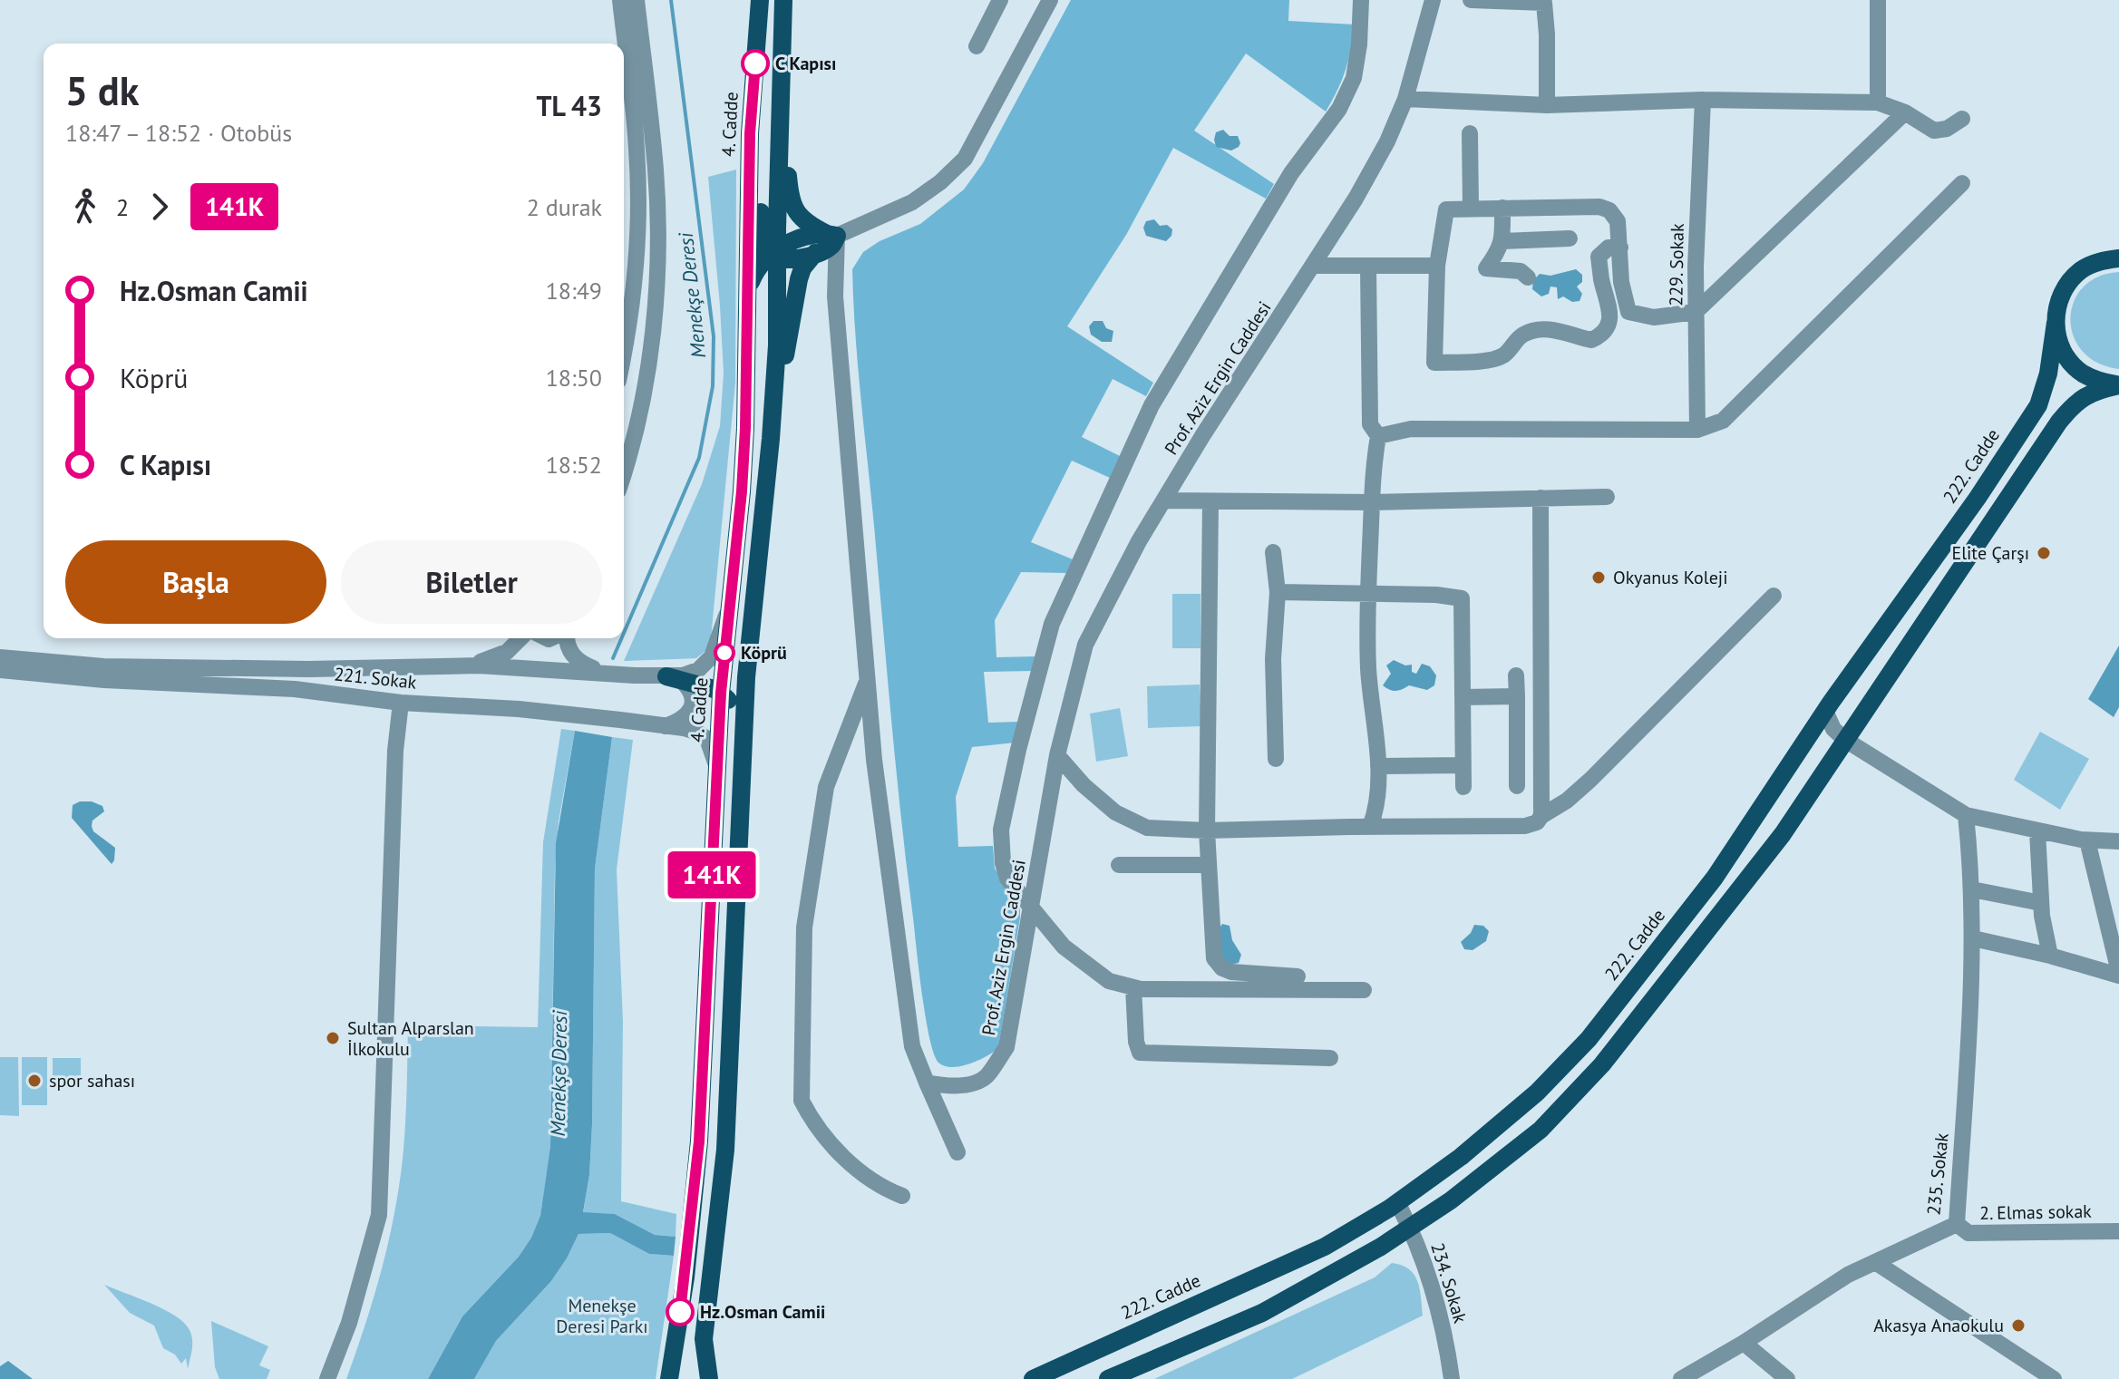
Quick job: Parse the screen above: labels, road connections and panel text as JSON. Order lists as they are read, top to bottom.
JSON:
{
  "streets": {
    "main road": ["4. Cadde", "222. Cadde"],
    "street": [
      "229. Sokak",
      "Prof. Aziz Ergin Caddesi",
      "221. Sokak",
      "235. Sokak",
      "2. Elmas sokak",
      "234. Sokak"
    ]
  },
  "crossings": [
    ["4. Cadde", "221. Sokak"],
    ["222. Cadde", "234. Sokak"],
    ["235. Sokak", "2. Elmas sokak"]
  ],
  "water": ["Menekşe Deresi"],
  "parks": ["Menekşe Deresi Parkı"],
  "places": [
    "C Kapısı",
    "Elite Çarşı",
    "Okyanus Koleji",
    "Köprü",
    "Sultan Alparslan İlkokulu",
    "spor sahası",
    "Hz.Osman Camii",
    "Akasya Anaokulu"
  ],
  "lines": ["bus line 141K"],
  "page": {
    "on_map": "141K",
    "heading": ["5 dk", "18:47 – 18:52 · Otobüs", "TL 43"],
    "legs": ["2", "141K", "2 durak"],
    "list": [
      {
        "name": "Hz.Osman Camii",
        "value": "18:49"
      },
      {
        "name": "Köprü",
        "value": "18:50"
      },
      {
        "name": "C Kapısı",
        "value": "18:52"
      }
    ],
    "buttons": ["Başla", "Biletler"]
  }
}
